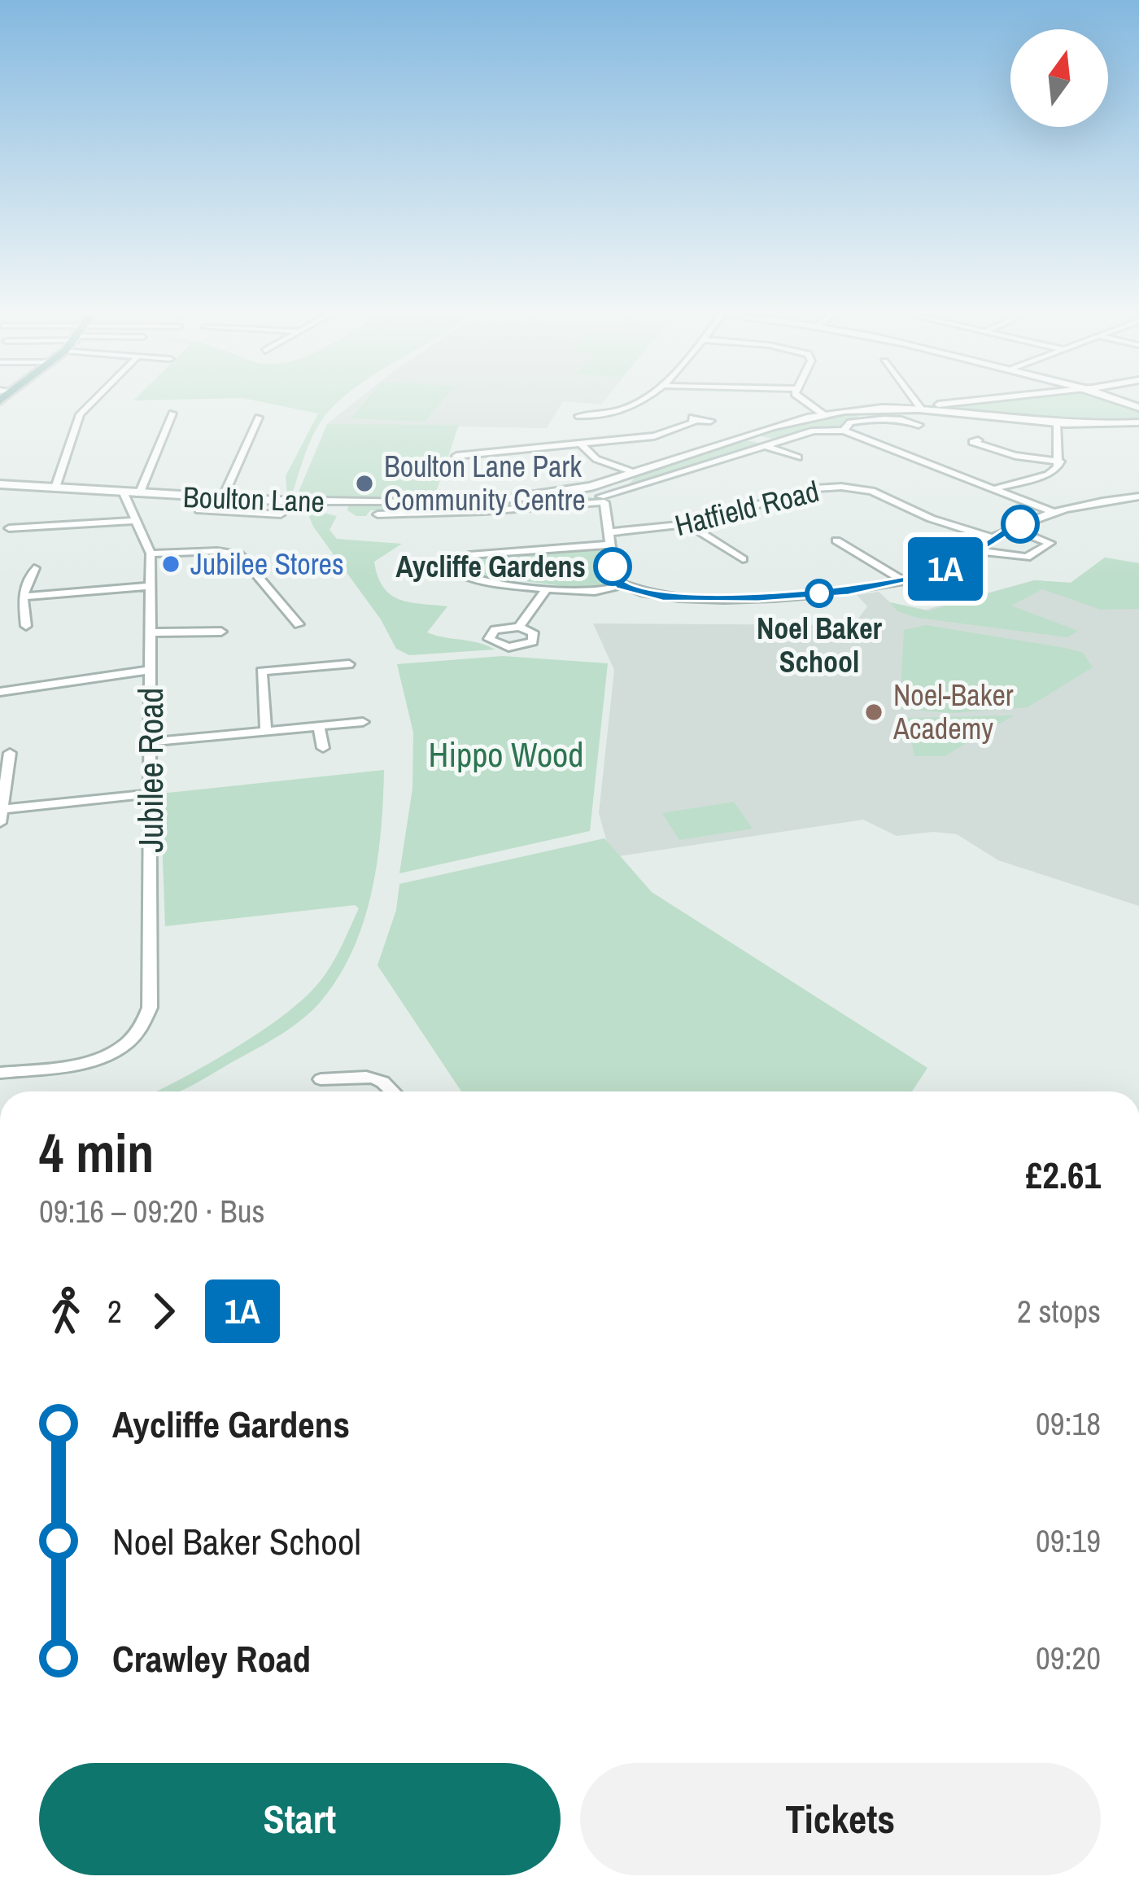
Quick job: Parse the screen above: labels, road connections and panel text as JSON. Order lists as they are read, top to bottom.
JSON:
{
  "streets": {
    "street": ["Boulton Lane", "Hatfield Road", "Jubilee Road"]
  },
  "crossings": [
    ["Boulton Lane", "Jubilee Road"]
  ],
  "parks": ["Hippo Wood"],
  "places": [
    "Boulton Lane Park Community Centre",
    "Jubilee Stores",
    "Aycliffe Gardens",
    "Noel Baker School",
    "Noel-Baker Academy"
  ],
  "lines": ["bus line 1A"],
  "north": "top",
  "page": {
    "on_map": "1A",
    "heading": ["4 min", "09:16 – 09:20 · Bus", "£2.61"],
    "legs": ["2", "1A", "2 stops"],
    "list": [
      {
        "name": "Aycliffe Gardens",
        "value": "09:18"
      },
      {
        "name": "Noel Baker School",
        "value": "09:19"
      },
      {
        "name": "Crawley Road",
        "value": "09:20"
      }
    ],
    "buttons": ["Start", "Tickets"]
  }
}
